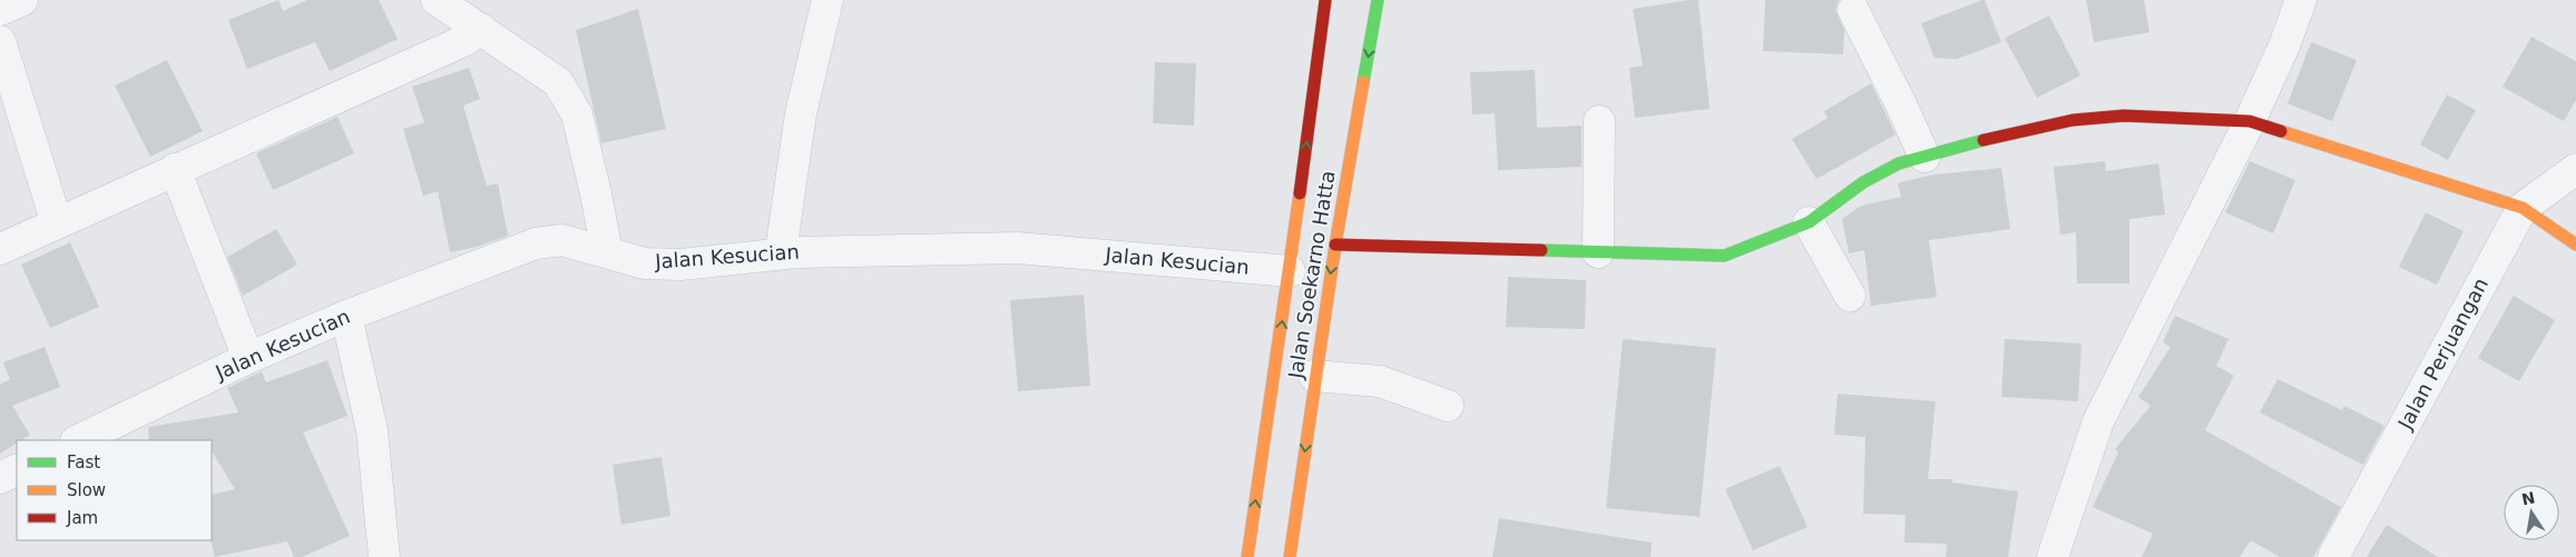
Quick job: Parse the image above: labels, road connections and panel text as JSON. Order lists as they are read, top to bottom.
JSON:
{
  "streets": {
    "main road": ["Jalan Soekarno Hatta"],
    "street": ["Jalan Kesucian", "Jalan Perjuangan"]
  },
  "crossings": [
    ["Jalan Kesucian", "Jalan Soekarno Hatta"]
  ],
  "legend": ["Fast", "Slow", "Jam"],
  "north": "top"
}
